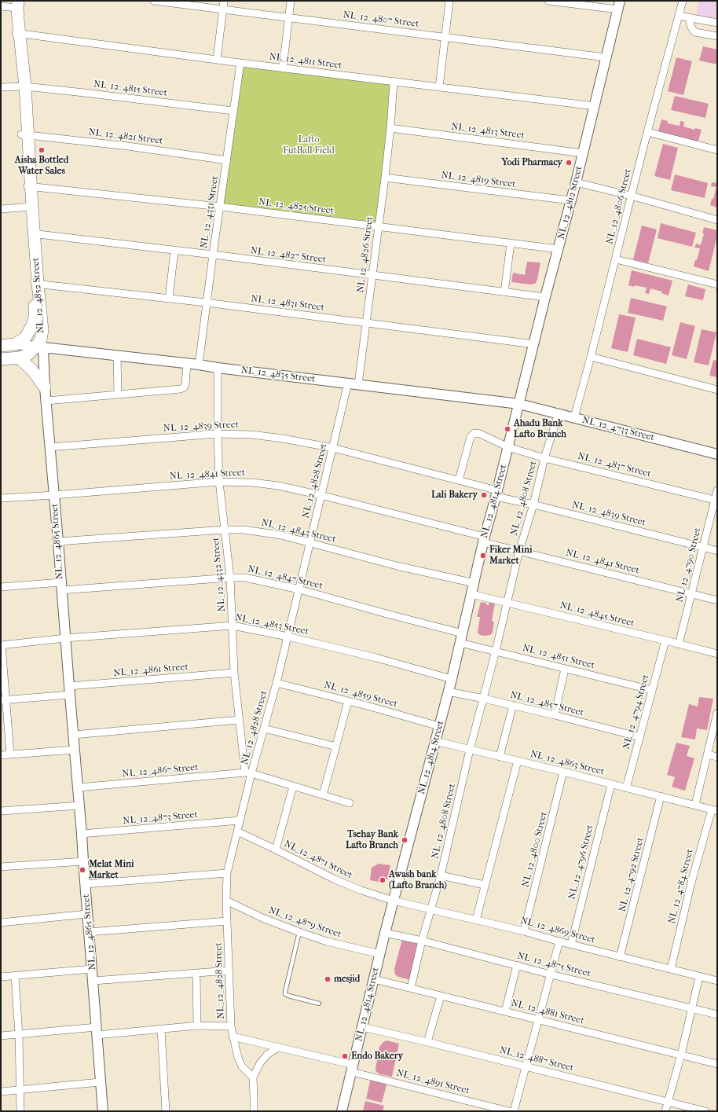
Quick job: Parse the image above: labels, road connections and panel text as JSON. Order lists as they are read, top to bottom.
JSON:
{
  "streets": {
    "main road": ["NL_12_4852 Street"],
    "street": [
      "NL_12_4807 Street",
      "NL_12_4811 Street",
      "NL_12_4815 Street",
      "NL_12_4813 Street",
      "NL_12_4821 Street",
      "NL_12_4819 Street",
      "NL_12_4812 Street",
      "NL_12_4825 Street",
      "NL_12_4806 Street",
      "NL_12_4331 Street",
      "NL_12_4826 Street",
      "NL_12_4827 Street",
      "NL_12_4831 Street",
      "NL_12_4835 Street",
      "NL_12_4839 Street",
      "NL_12_4733 Street",
      "NL_12_4837 Street",
      "NL_12_4841 Street",
      "NL_12_4828 Street",
      "NL_12_4808 Street",
      "NL_12_4814 Street",
      "NL_12_4843 Street",
      "NL_12_4865 Street",
      "NL_12_4790 Street",
      "NL_12_4332 Street",
      "NL_12_4847 Street",
      "NL_12_4845 Street",
      "NL_12_4853 Street",
      "NL_12_4851 Street",
      "NL_12_4861 Street",
      "NL_12_4859 Street",
      "NL_12_4857 Street",
      "NL_12_4794 Street",
      "NL_12_4863 Street",
      "NL_12_4867 Street",
      "NL_12_4873 Street",
      "NL_12_4800 Street",
      "NL_12_4871 Street",
      "NL_12_4796 Street",
      "NL_12_4792 Street",
      "NL_12_4784 Street",
      "NL_12_4879 Street",
      "NL_12_4869 Street",
      "NL_12_4875 Street",
      "NL_12_4881 Street",
      "NL_12_4887 Street",
      "NL_12_4891 Street"
    ]
  },
  "crossings": [
    ["NL_12_4807 Street", "NL_12_4812 Street"],
    ["NL_12_4811 Street", "NL_12_4812 Street"],
    ["NL_12_4811 Street", "NL_12_4331 Street"],
    ["NL_12_4811 Street", "NL_12_4826 Street"],
    ["NL_12_4811 Street", "NL_12_4852 Street"],
    ["NL_12_4815 Street", "NL_12_4331 Street"],
    ["NL_12_4815 Street", "NL_12_4852 Street"],
    ["NL_12_4813 Street", "NL_12_4812 Street"],
    ["NL_12_4813 Street", "NL_12_4826 Street"],
    ["NL_12_4821 Street", "NL_12_4331 Street"],
    ["NL_12_4821 Street", "NL_12_4852 Street"],
    ["NL_12_4819 Street", "NL_12_4812 Street"],
    ["NL_12_4819 Street", "NL_12_4826 Street"],
    ["NL_12_4812 Street", "NL_12_4825 Street"],
    ["NL_12_4812 Street", "NL_12_4827 Street"],
    ["NL_12_4812 Street", "NL_12_4831 Street"],
    ["NL_12_4812 Street", "NL_12_4835 Street"],
    ["NL_12_4812 Street", "NL_12_4733 Street"],
    ["NL_12_4812 Street", "NL_12_4814 Street"],
    ["NL_12_4825 Street", "NL_12_4331 Street"],
    ["NL_12_4825 Street", "NL_12_4826 Street"],
    ["NL_12_4825 Street", "NL_12_4852 Street"],
    ["NL_12_4806 Street", "NL_12_4733 Street"],
    ["NL_12_4331 Street", "NL_12_4827 Street"],
    ["NL_12_4331 Street", "NL_12_4831 Street"],
    ["NL_12_4331 Street", "NL_12_4835 Street"],
    ["NL_12_4826 Street", "NL_12_4827 Street"],
    ["NL_12_4826 Street", "NL_12_4831 Street"],
    ["NL_12_4826 Street", "NL_12_4835 Street"],
    ["NL_12_4827 Street", "NL_12_4852 Street"],
    ["NL_12_4852 Street", "NL_12_4831 Street"],
    ["NL_12_4852 Street", "NL_12_4835 Street"],
    ["NL_12_4852 Street", "NL_12_4865 Street"],
    ["NL_12_4835 Street", "NL_12_4733 Street"],
    ["NL_12_4835 Street", "NL_12_4828 Street"],
    ["NL_12_4835 Street", "NL_12_4814 Street"],
    ["NL_12_4835 Street", "NL_12_4865 Street"],
    ["NL_12_4835 Street", "NL_12_4332 Street"],
    ["NL_12_4839 Street", "NL_12_4837 Street"],
    ["NL_12_4839 Street", "NL_12_4828 Street"],
    ["NL_12_4839 Street", "NL_12_4808 Street"],
    ["NL_12_4839 Street", "NL_12_4814 Street"],
    ["NL_12_4839 Street", "NL_12_4865 Street"],
    ["NL_12_4839 Street", "NL_12_4790 Street"],
    ["NL_12_4839 Street", "NL_12_4332 Street"],
    ["NL_12_4733 Street", "NL_12_4808 Street"],
    ["NL_12_4733 Street", "NL_12_4814 Street"],
    ["NL_12_4837 Street", "NL_12_4808 Street"],
    ["NL_12_4837 Street", "NL_12_4814 Street"],
    ["NL_12_4837 Street", "NL_12_4790 Street"],
    ["NL_12_4841 Street", "NL_12_4828 Street"],
    ["NL_12_4841 Street", "NL_12_4808 Street"],
    ["NL_12_4841 Street", "NL_12_4814 Street"],
    ["NL_12_4841 Street", "NL_12_4865 Street"],
    ["NL_12_4841 Street", "NL_12_4790 Street"],
    ["NL_12_4841 Street", "NL_12_4332 Street"],
    ["NL_12_4828 Street", "NL_12_4843 Street"],
    ["NL_12_4828 Street", "NL_12_4332 Street"],
    ["NL_12_4828 Street", "NL_12_4847 Street"],
    ["NL_12_4828 Street", "NL_12_4853 Street"],
    ["NL_12_4828 Street", "NL_12_4859 Street"],
    ["NL_12_4828 Street", "NL_12_4867 Street"],
    ["NL_12_4828 Street", "NL_12_4873 Street"],
    ["NL_12_4828 Street", "NL_12_4871 Street"],
    ["NL_12_4828 Street", "NL_12_4879 Street"],
    ["NL_12_4828 Street", "NL_12_4891 Street"],
    ["NL_12_4808 Street", "NL_12_4845 Street"],
    ["NL_12_4808 Street", "NL_12_4851 Street"],
    ["NL_12_4808 Street", "NL_12_4857 Street"],
    ["NL_12_4808 Street", "NL_12_4863 Street"],
    ["NL_12_4808 Street", "NL_12_4869 Street"],
    ["NL_12_4808 Street", "NL_12_4875 Street"],
    ["NL_12_4808 Street", "NL_12_4881 Street"],
    ["NL_12_4814 Street", "NL_12_4843 Street"],
    ["NL_12_4814 Street", "NL_12_4847 Street"],
    ["NL_12_4814 Street", "NL_12_4845 Street"],
    ["NL_12_4814 Street", "NL_12_4853 Street"],
    ["NL_12_4814 Street", "NL_12_4851 Street"],
    ["NL_12_4814 Street", "NL_12_4859 Street"],
    ["NL_12_4814 Street", "NL_12_4857 Street"],
    ["NL_12_4814 Street", "NL_12_4863 Street"],
    ["NL_12_4814 Street", "NL_12_4871 Street"],
    ["NL_12_4814 Street", "NL_12_4879 Street"],
    ["NL_12_4814 Street", "NL_12_4869 Street"],
    ["NL_12_4814 Street", "NL_12_4875 Street"],
    ["NL_12_4814 Street", "NL_12_4881 Street"],
    ["NL_12_4814 Street", "NL_12_4887 Street"],
    ["NL_12_4814 Street", "NL_12_4891 Street"],
    ["NL_12_4843 Street", "NL_12_4865 Street"],
    ["NL_12_4843 Street", "NL_12_4332 Street"],
    ["NL_12_4865 Street", "NL_12_4847 Street"],
    ["NL_12_4865 Street", "NL_12_4853 Street"],
    ["NL_12_4865 Street", "NL_12_4861 Street"],
    ["NL_12_4865 Street", "NL_12_4867 Street"],
    ["NL_12_4865 Street", "NL_12_4873 Street"],
    ["NL_12_4790 Street", "NL_12_4845 Street"],
    ["NL_12_4332 Street", "NL_12_4847 Street"],
    ["NL_12_4332 Street", "NL_12_4853 Street"],
    ["NL_12_4332 Street", "NL_12_4861 Street"],
    ["NL_12_4332 Street", "NL_12_4867 Street"],
    ["NL_12_4847 Street", "NL_12_4851 Street"],
    ["NL_12_4845 Street", "NL_12_4794 Street"],
    ["NL_12_4851 Street", "NL_12_4794 Street"],
    ["NL_12_4857 Street", "NL_12_4794 Street"],
    ["NL_12_4794 Street", "NL_12_4863 Street"],
    ["NL_12_4863 Street", "NL_12_4800 Street"],
    ["NL_12_4863 Street", "NL_12_4796 Street"],
    ["NL_12_4863 Street", "NL_12_4792 Street"],
    ["NL_12_4863 Street", "NL_12_4784 Street"],
    ["NL_12_4800 Street", "NL_12_4869 Street"],
    ["NL_12_4871 Street", "NL_12_4869 Street"],
    ["NL_12_4796 Street", "NL_12_4869 Street"],
    ["NL_12_4792 Street", "NL_12_4869 Street"],
    ["NL_12_4784 Street", "NL_12_4869 Street"]
  ],
  "parks": ["Lafto FutBall Field"],
  "places": [
    "Aisha Bottled Water Sales",
    "Yodi Pharmacy",
    "Ahadu Bank Lafto Branch",
    "Lali Bakery",
    "Fiker Mini Market",
    "Tsehay Bank Lafto Branch",
    "Melat Mini Market",
    "Awash bank (Lafto Branch)",
    "mesjid",
    "Endo Bakery"
  ]
}
